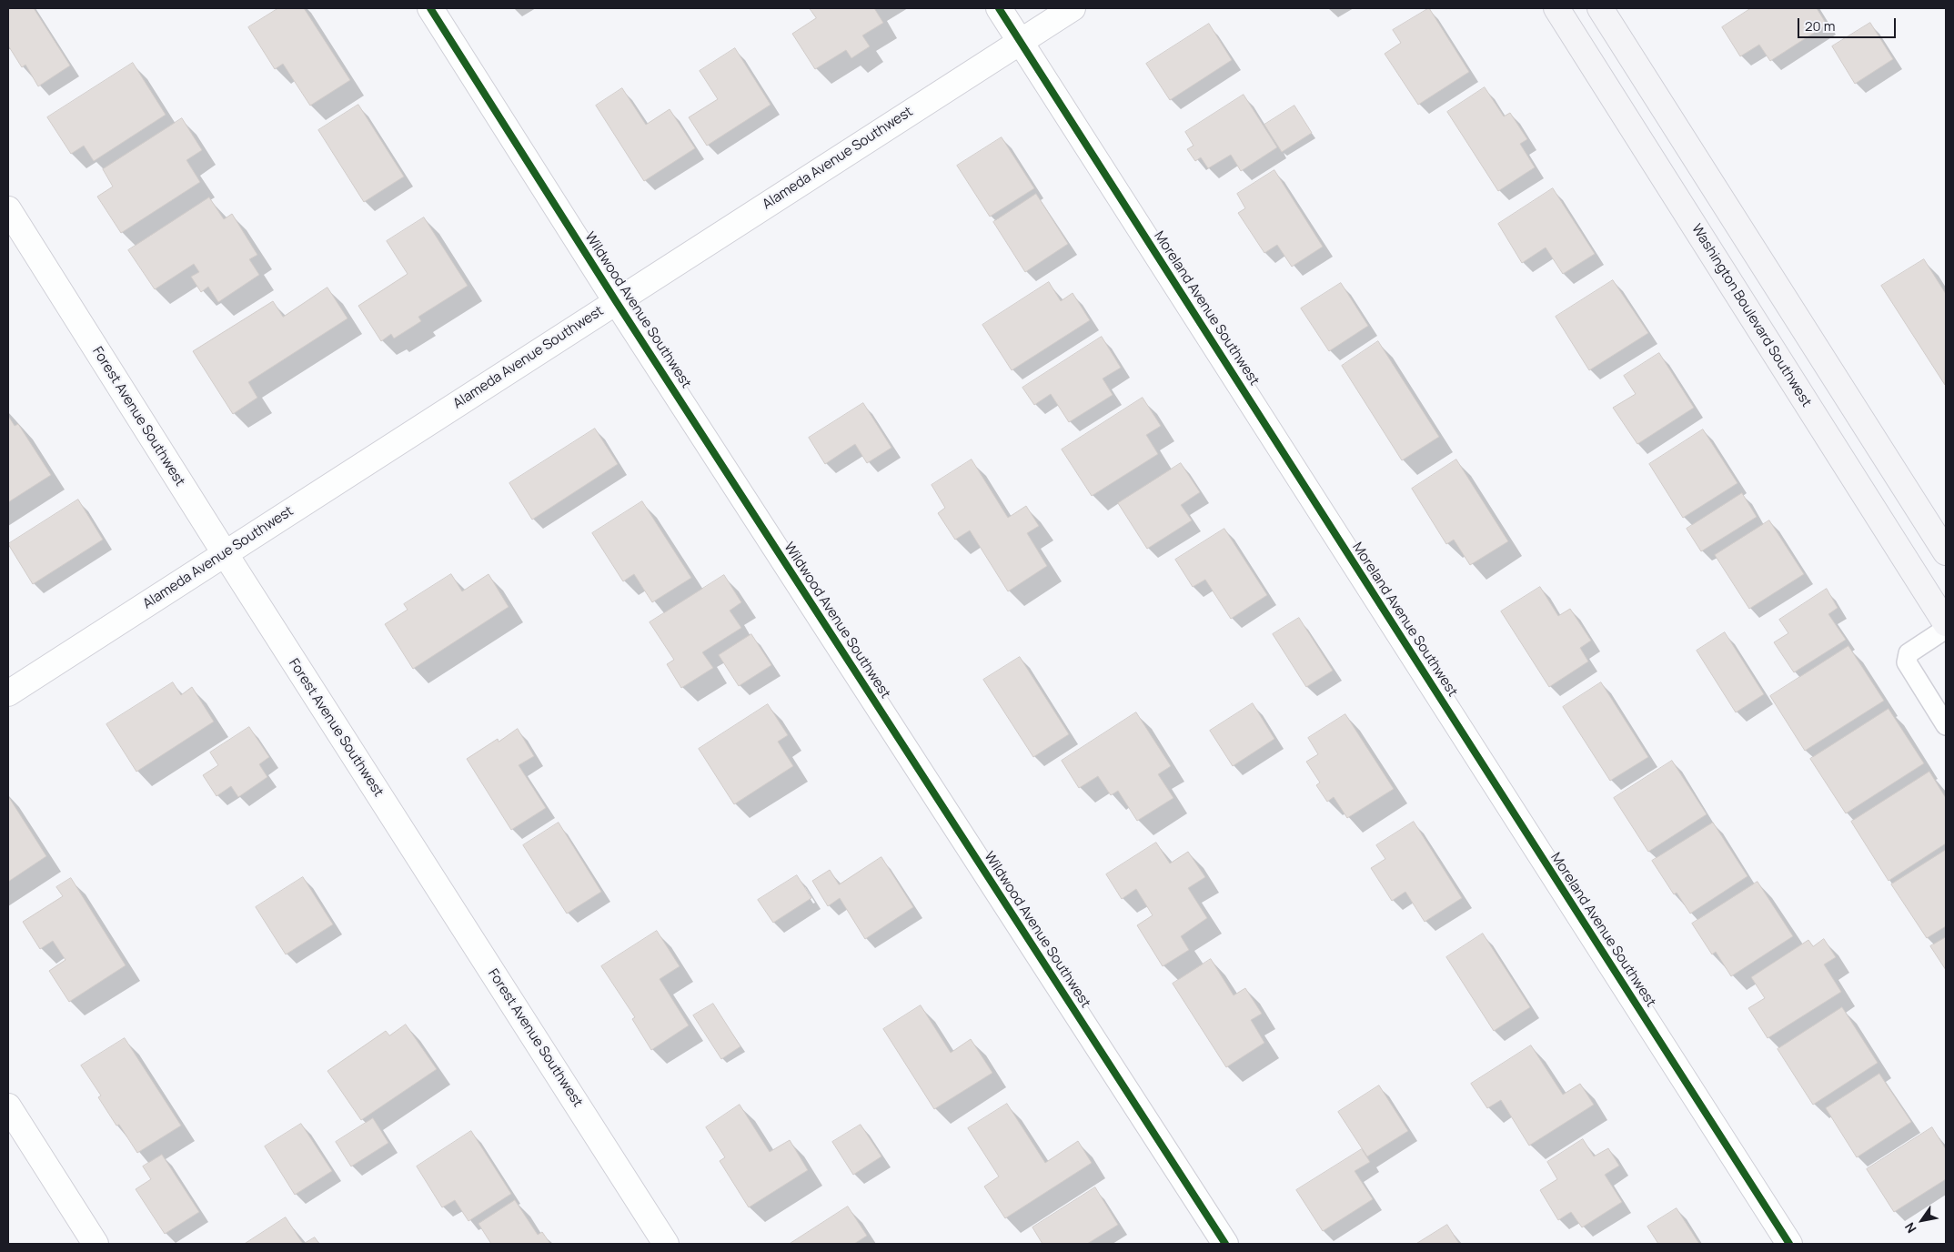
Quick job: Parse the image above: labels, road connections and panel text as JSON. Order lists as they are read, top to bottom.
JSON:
{
  "streets": {
    "main road": ["Washington Boulevard Southwest"],
    "street": [
      "Alameda Avenue Southwest",
      "Moreland Avenue Southwest",
      "Wildwood Avenue Southwest",
      "Forest Avenue Southwest"
    ]
  },
  "crossings": [
    ["Alameda Avenue Southwest", "Moreland Avenue Southwest"],
    ["Alameda Avenue Southwest", "Wildwood Avenue Southwest"],
    ["Alameda Avenue Southwest", "Forest Avenue Southwest"]
  ],
  "scale_bar": "20 m",
  "north": "bottom left"
}
